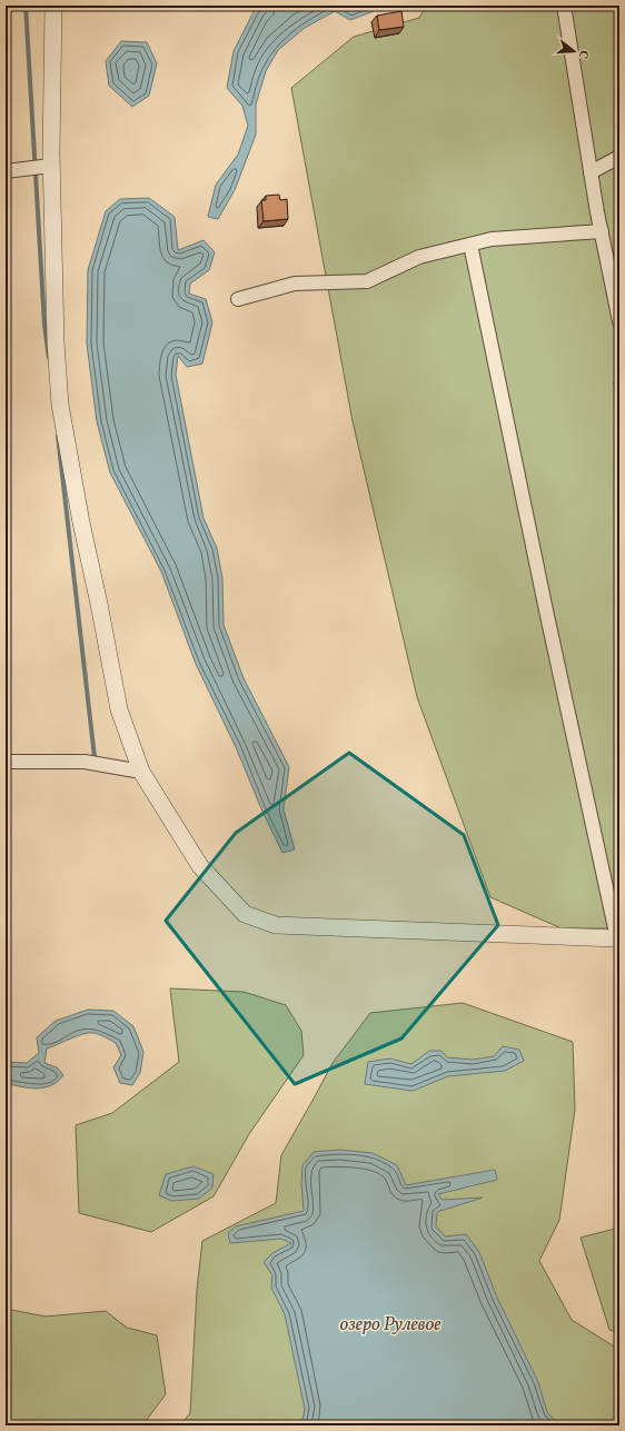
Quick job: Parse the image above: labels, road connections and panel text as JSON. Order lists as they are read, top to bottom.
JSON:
{
  "water": ["озеро Рулевое"],
  "north": "right"
}
